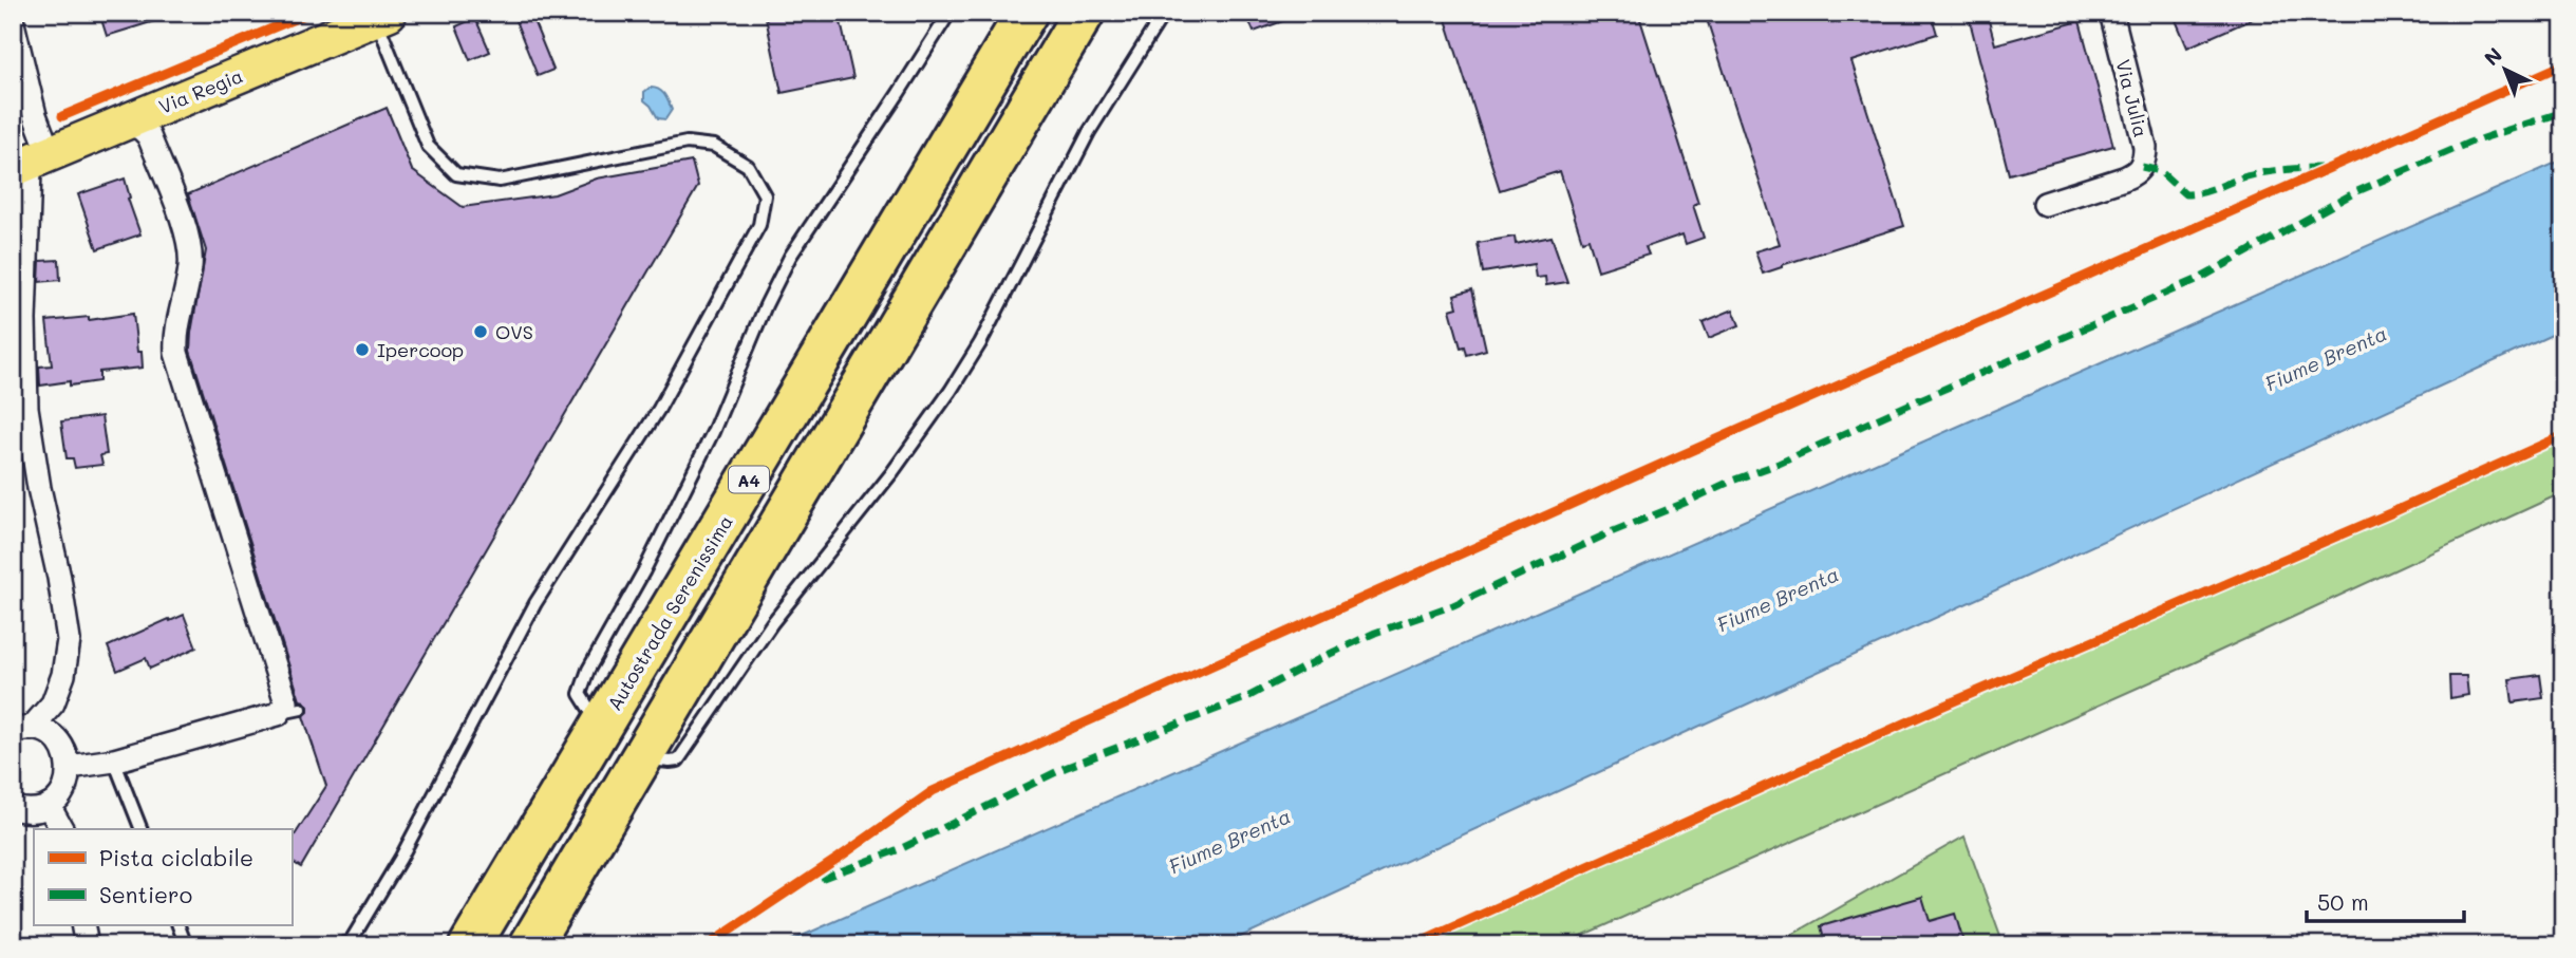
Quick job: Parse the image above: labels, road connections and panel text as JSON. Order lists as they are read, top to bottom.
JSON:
{
  "streets": {
    "highway": ["A4", "Autostrada Serenissima"],
    "main road": ["Via Regia"],
    "street": ["Via Julia"]
  },
  "water": ["Fiume Brenta"],
  "places": ["OVS", "Ipercoop"],
  "legend": ["Pista ciclabile", "Sentiero"],
  "scale_bar": "50 m",
  "north": "top left"
}
